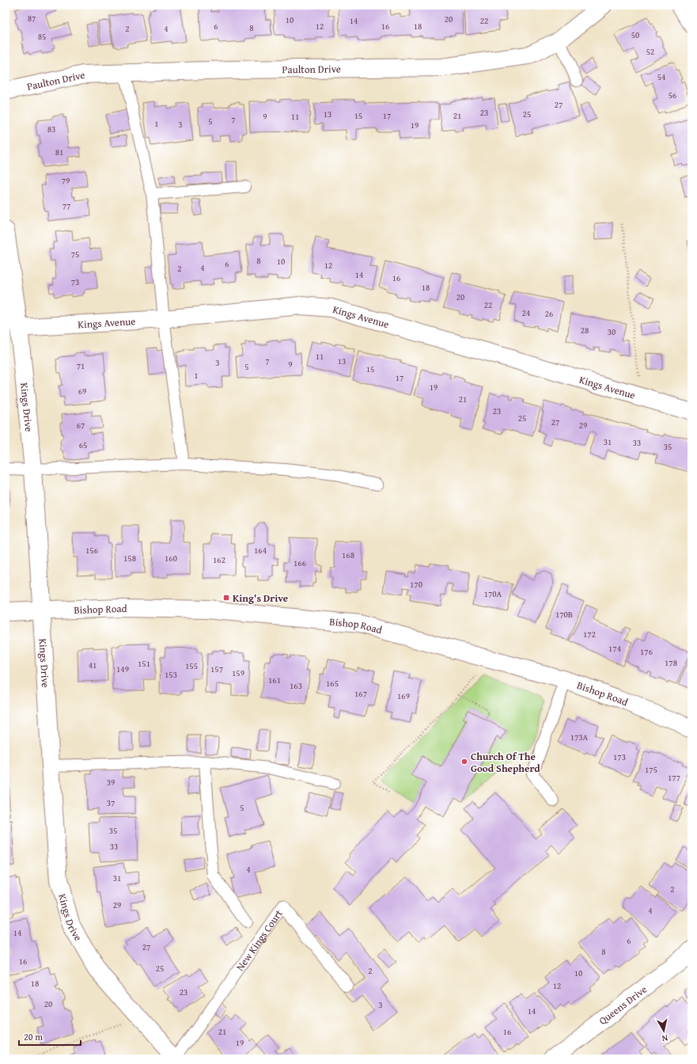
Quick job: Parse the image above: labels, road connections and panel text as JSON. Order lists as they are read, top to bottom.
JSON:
{
  "streets": {
    "street": [
      "Paulton Drive",
      "Kings Avenue",
      "Kings Drive",
      "Bishop Road",
      "Queens Drive"
    ],
    "lane": ["New Kings Court"]
  },
  "crossings": [
    ["Kings Avenue", "Kings Drive"],
    ["Kings Drive", "Bishop Road"],
    ["Kings Drive", "New Kings Court"]
  ],
  "places": {
    "transit": ["King's Drive"],
    "other": ["Church Of The Good Shepherd"]
  },
  "house_numbers": [
    "87",
    "20",
    "10",
    "14",
    "22",
    "6",
    "12",
    "16",
    "18",
    "8",
    "2",
    "4",
    "50",
    "85",
    "52",
    "54",
    "56",
    "27",
    "23",
    "13",
    "25",
    "15",
    "17",
    "21",
    "9",
    "11",
    "7",
    "5",
    "1",
    "3",
    "19",
    "83",
    "81",
    "79",
    "77",
    "75",
    "8",
    "10",
    "6",
    "12",
    "4",
    "2",
    "14",
    "16",
    "73",
    "18",
    "20",
    "22",
    "24",
    "26",
    "28",
    "30",
    "11",
    "7",
    "13",
    "3",
    "9",
    "71",
    "5",
    "15",
    "1",
    "17",
    "19",
    "69",
    "21",
    "23",
    "25",
    "27",
    "67",
    "29",
    "31",
    "33",
    "65",
    "35",
    "156",
    "164",
    "168",
    "158",
    "160",
    "162",
    "166",
    "170",
    "170A",
    "170B",
    "172",
    "174",
    "176",
    "178",
    "151",
    "41",
    "155",
    "149",
    "157",
    "159",
    "153",
    "161",
    "165",
    "163",
    "167",
    "169",
    "173A",
    "173",
    "175",
    "177",
    "39",
    "37",
    "5",
    "35",
    "33",
    "4",
    "31",
    "2",
    "29",
    "4",
    "14",
    "6",
    "27",
    "8",
    "16",
    "25",
    "2",
    "10",
    "18",
    "12",
    "23",
    "20",
    "3",
    "14",
    "21",
    "16",
    "19"
  ],
  "scale_bar": "20 m",
  "north": "bottom"
}
